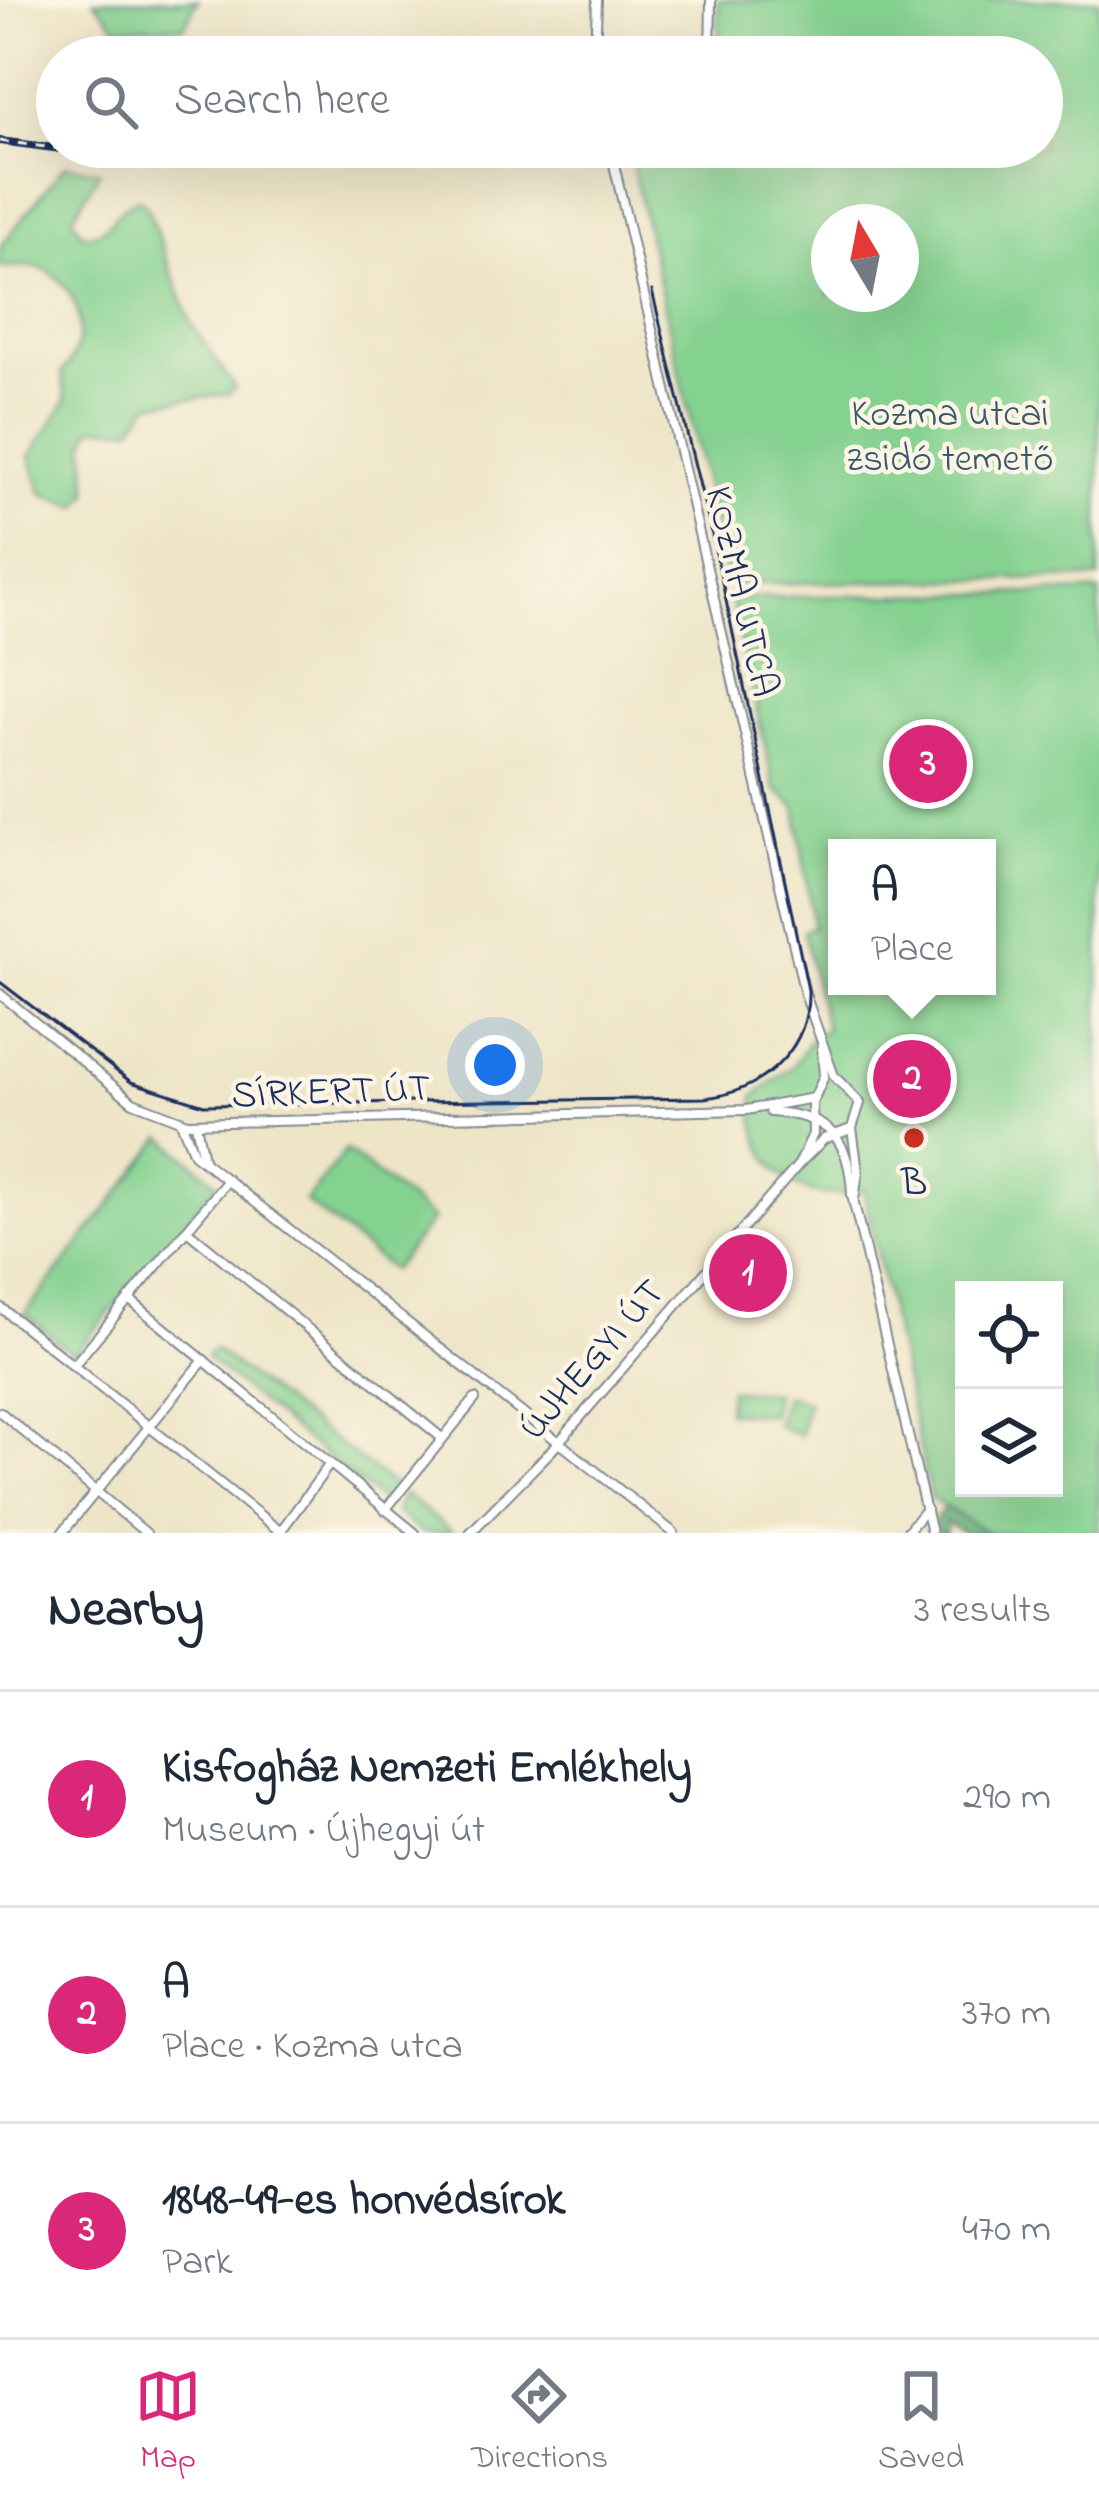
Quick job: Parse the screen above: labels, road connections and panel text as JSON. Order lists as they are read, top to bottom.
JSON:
{
  "streets": {
    "street": ["KOZMA UTCA", "SÍRKERT ÚT", "ÚJHEGYI ÚT"]
  },
  "crossings": [
    ["KOZMA UTCA", "SÍRKERT ÚT"],
    ["KOZMA UTCA", "ÚJHEGYI ÚT"],
    ["SÍRKERT ÚT", "ÚJHEGYI ÚT"]
  ],
  "parks": ["Kozma utcai zsidó temető"],
  "places": ["B"],
  "north": "top",
  "page": {
    "search": "Search here",
    "pins": ["3", "2", "1"],
    "popup": ["A", "Place"],
    "heading": ["Nearby", "3 results"],
    "list": [
      {
        "mark": "1",
        "name": "Kisfogház Nemzeti Emlékhely",
        "note": "Museum · Újhegyi út",
        "value": "290 m"
      },
      {
        "mark": "2",
        "name": "A",
        "note": "Place · Kozma utca",
        "value": "370 m"
      },
      {
        "mark": "3",
        "name": "1848-49-es honvédsírok",
        "note": "Park",
        "value": "470 m"
      }
    ],
    "nav": ["Map", "Directions", "Saved"]
  }
}
